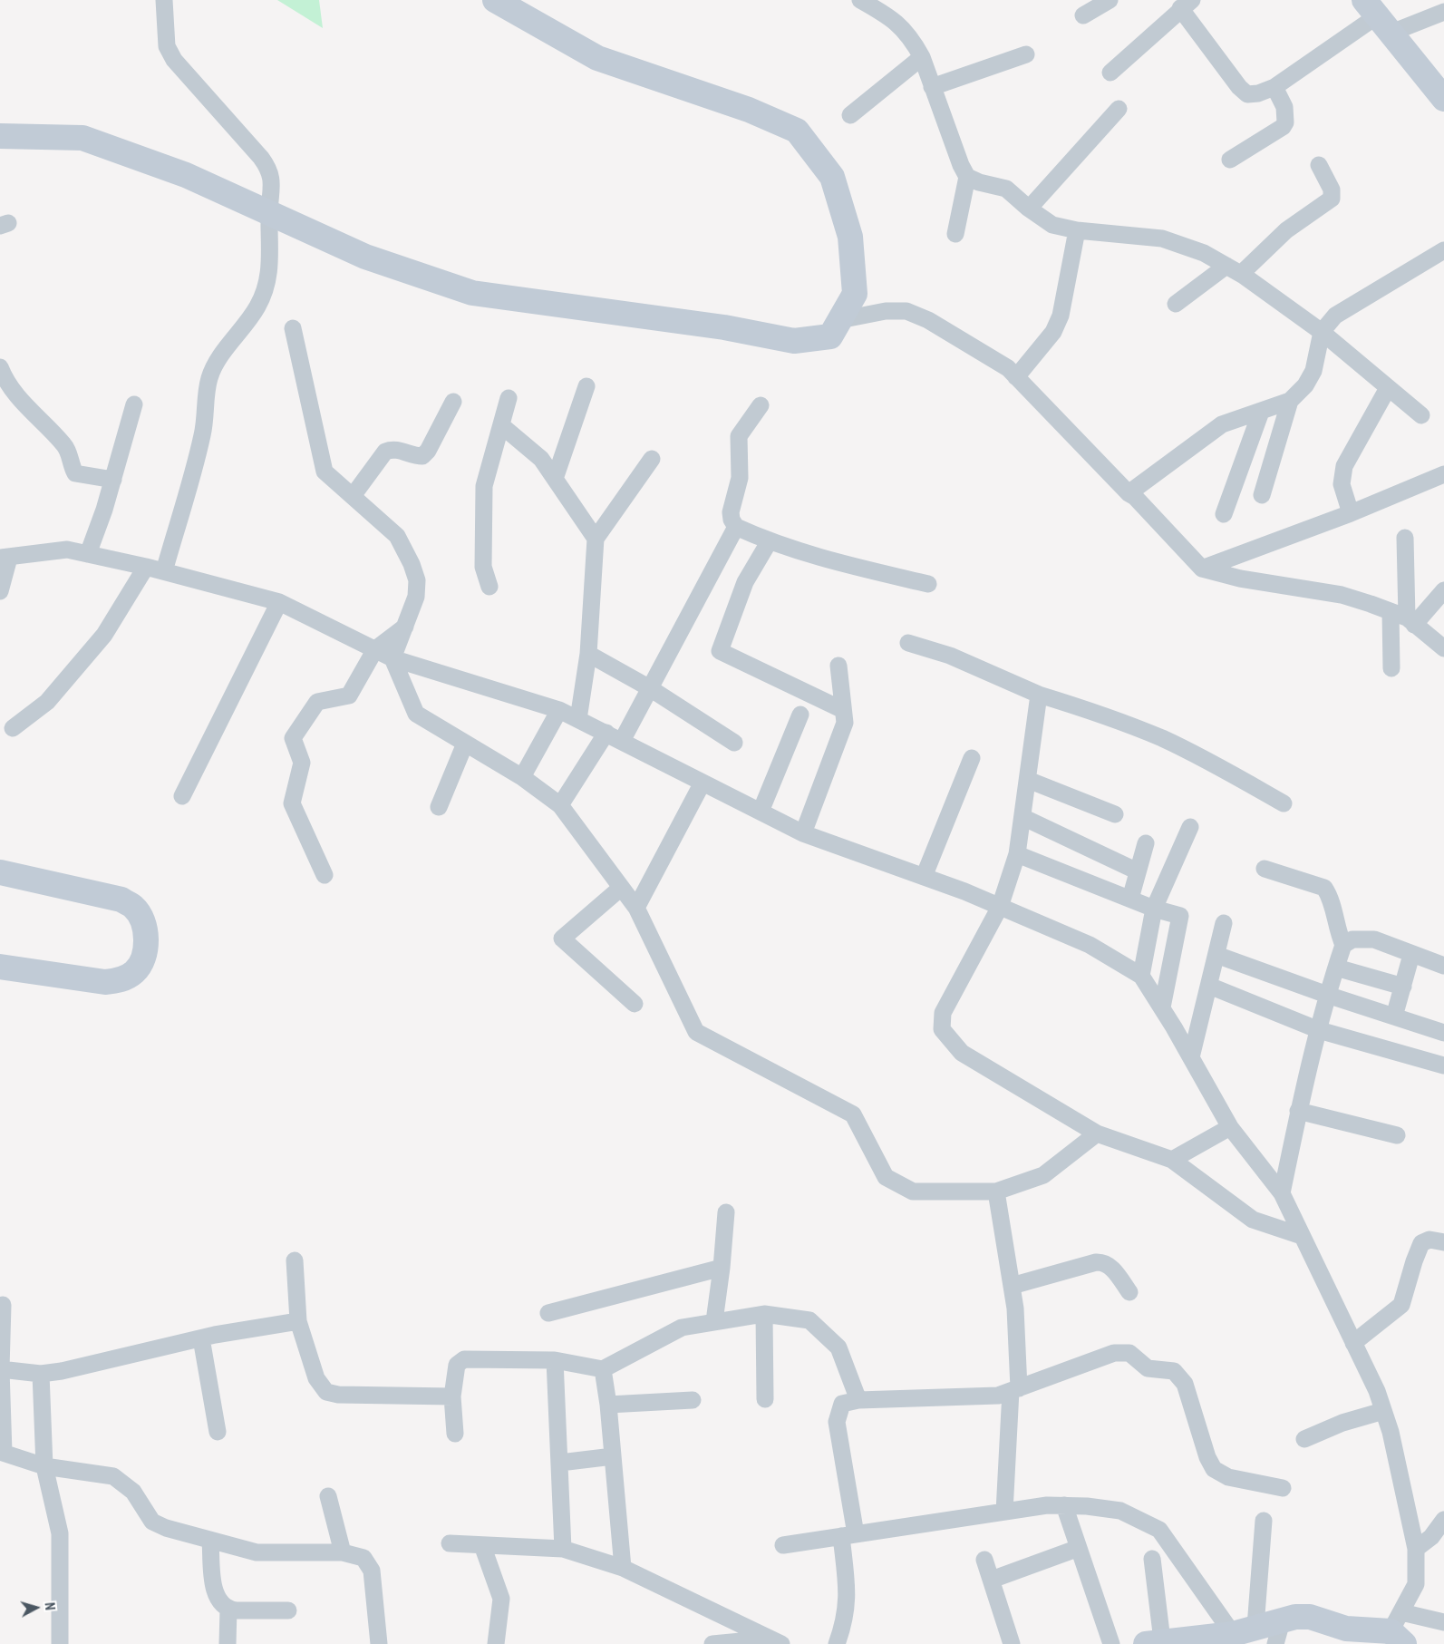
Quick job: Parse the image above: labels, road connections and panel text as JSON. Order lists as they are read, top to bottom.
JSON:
{
  "north": "right"
}
